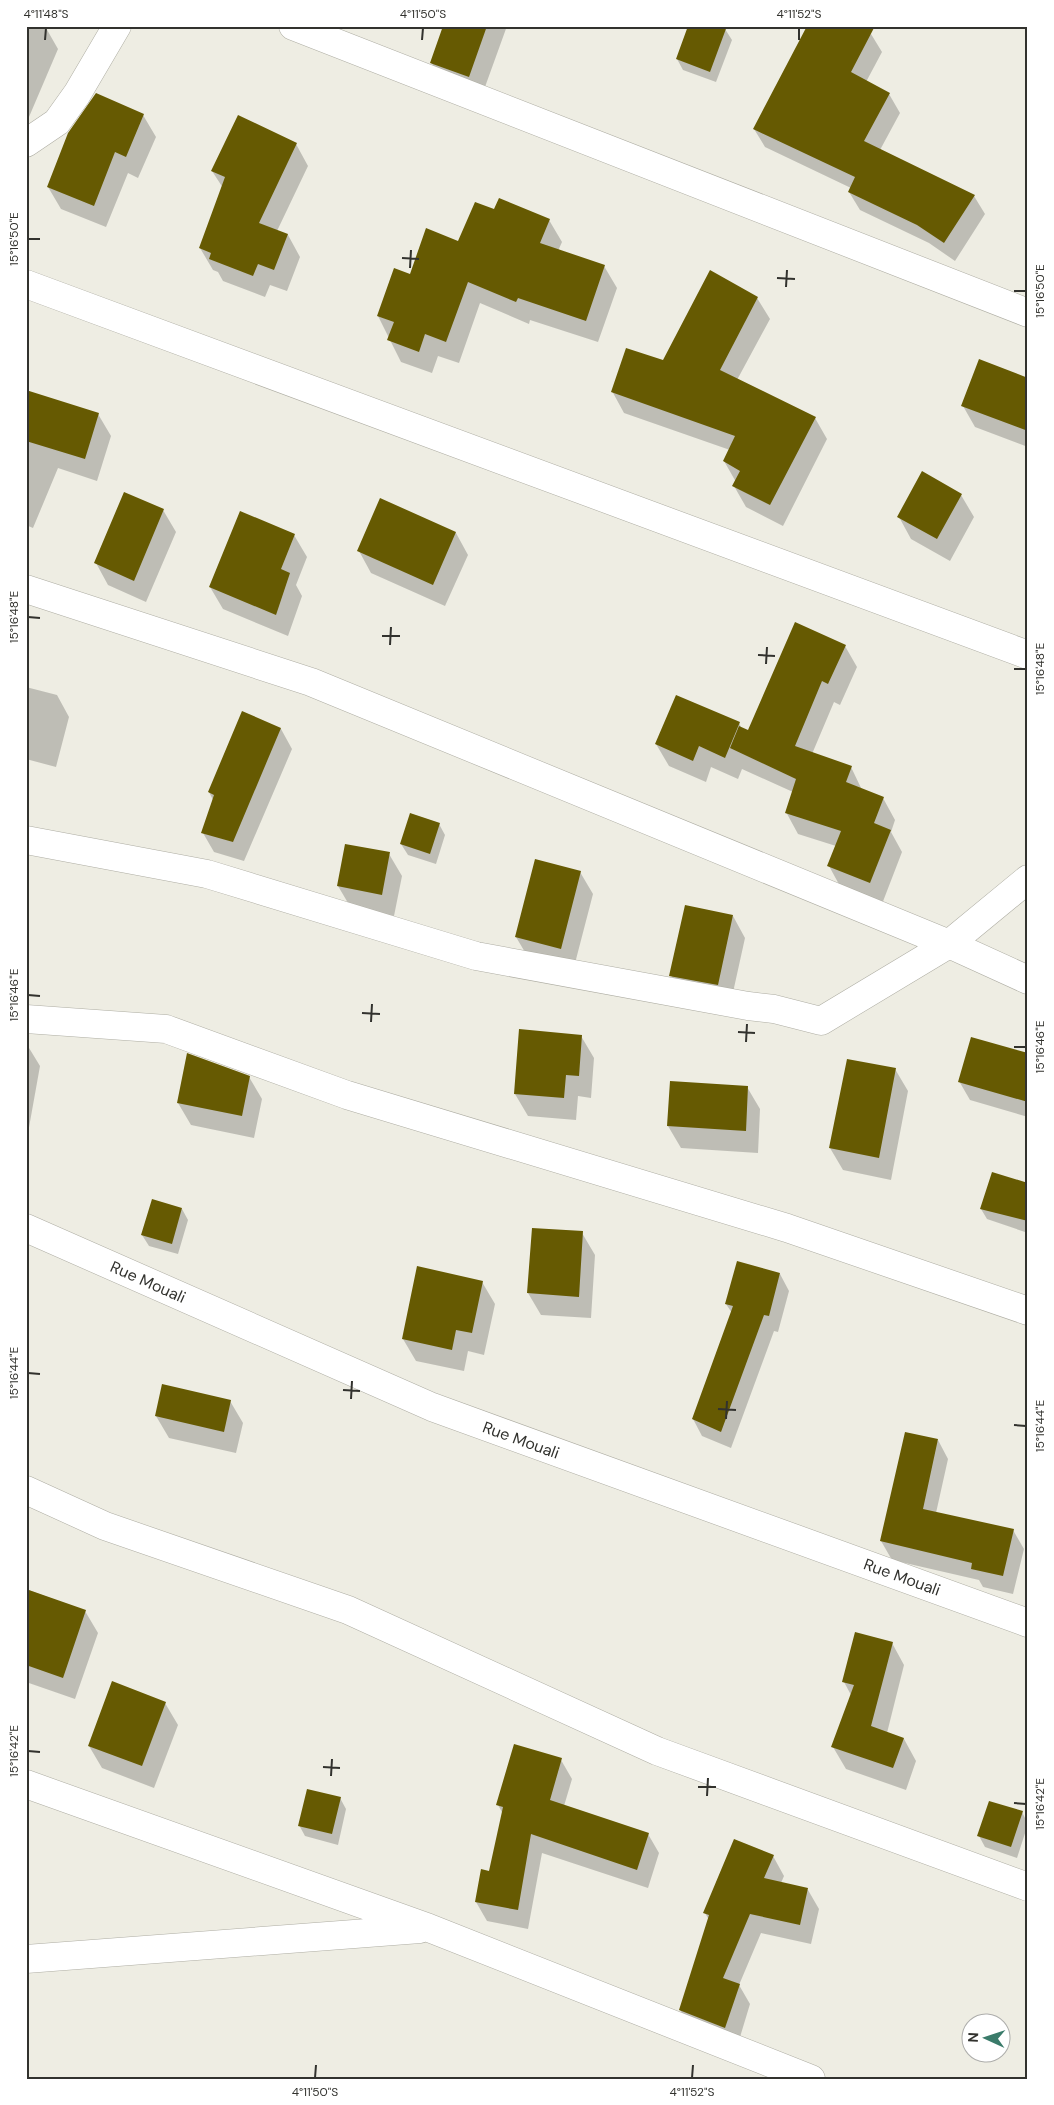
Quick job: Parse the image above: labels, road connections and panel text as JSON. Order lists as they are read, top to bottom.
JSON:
{
  "streets": {
    "street": ["Rue Mouali"]
  },
  "north": "left",
  "coordinates": [
    "4°11'48\"S",
    "4°11'50\"S",
    "4°11'52\"S",
    "15°16'50\"E",
    "15°16'48\"E",
    "15°16'46\"E",
    "15°16'44\"E",
    "15°16'42\"E"
  ]
}
